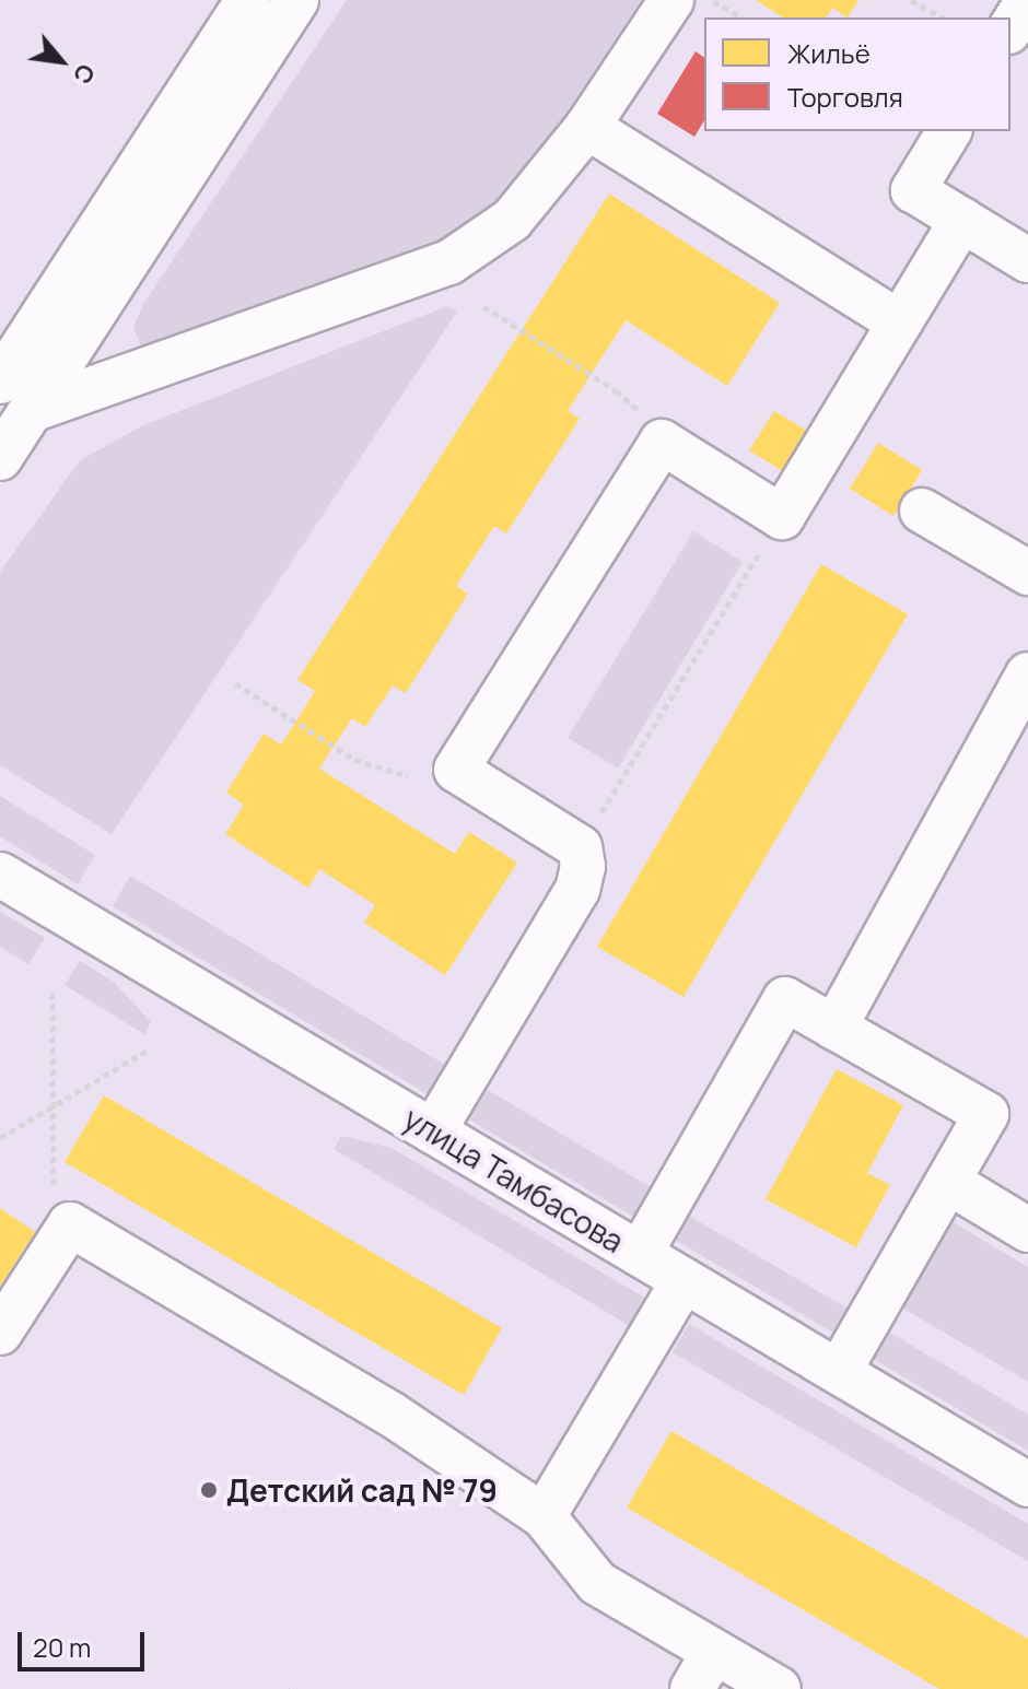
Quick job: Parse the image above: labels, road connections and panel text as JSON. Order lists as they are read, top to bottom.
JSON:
{
  "streets": {
    "street": ["улица Тамбасова"]
  },
  "places": ["Детский сад № 79"],
  "legend": ["Жильё", "Торговля"],
  "scale_bar": "20 m",
  "north": "bottom right"
}
